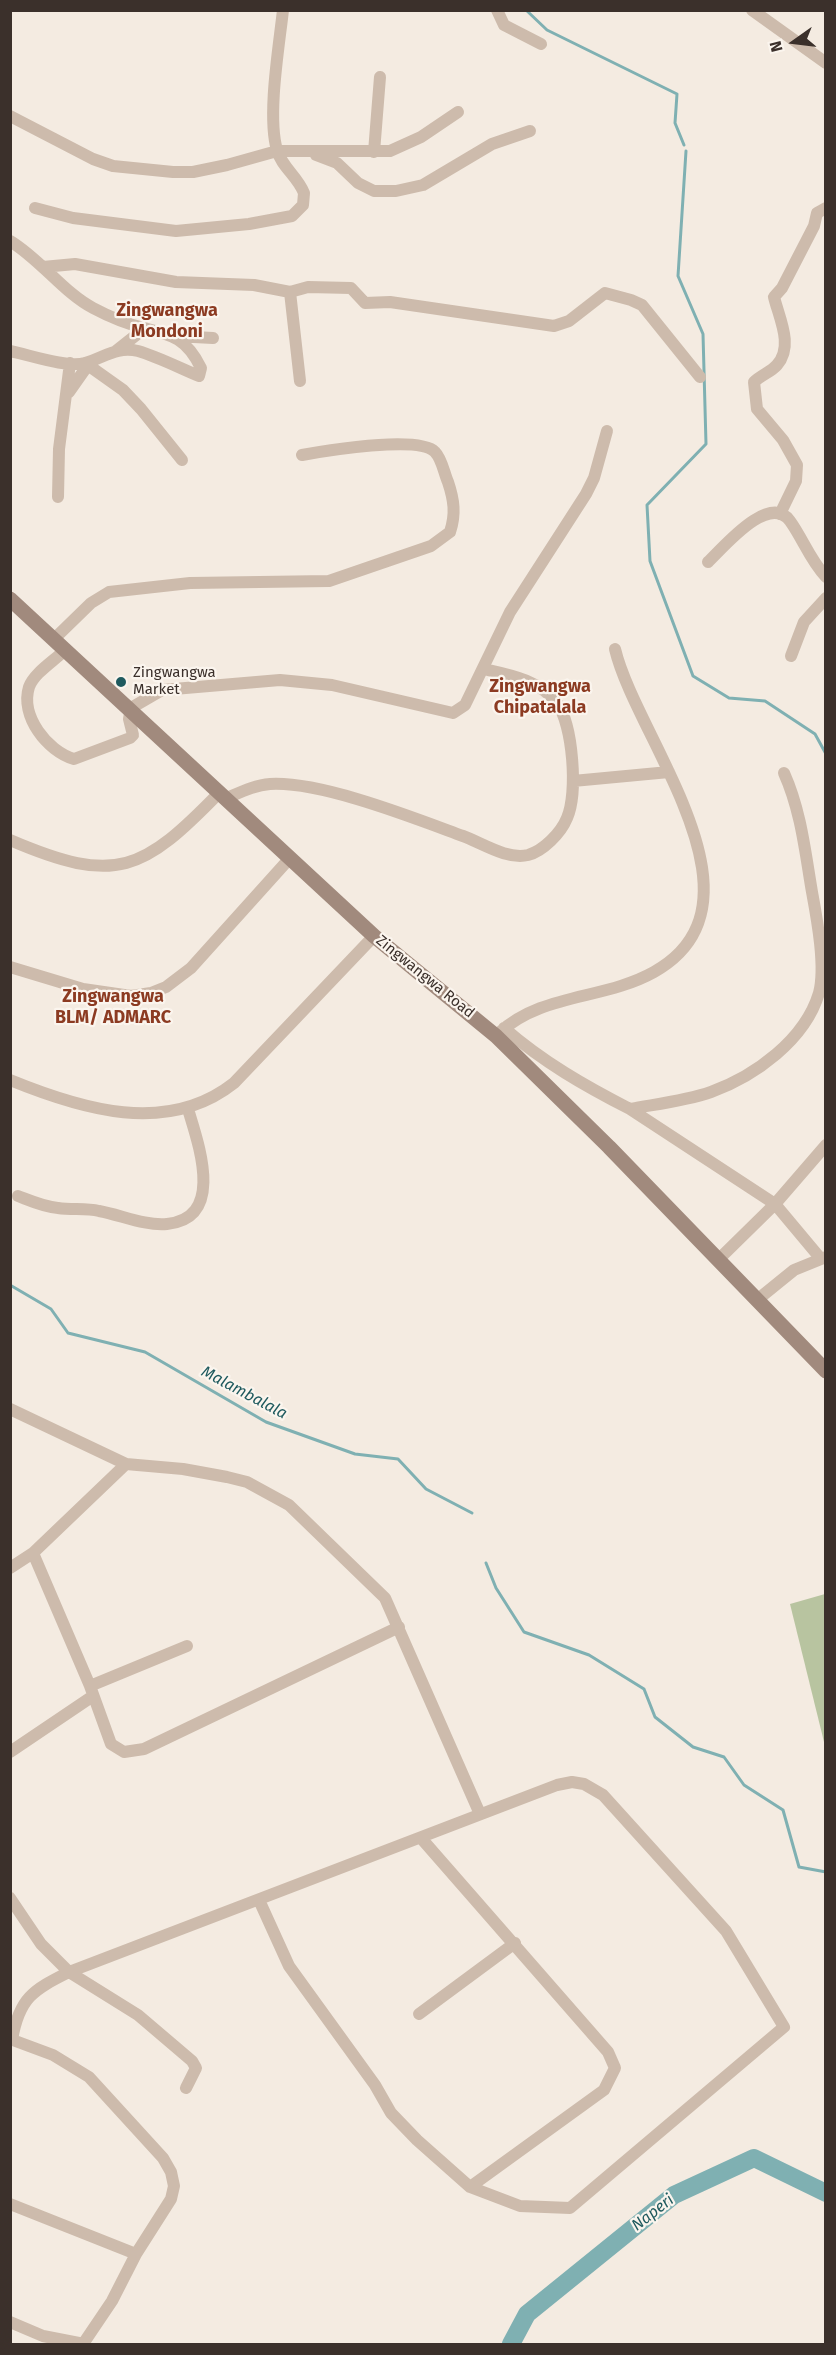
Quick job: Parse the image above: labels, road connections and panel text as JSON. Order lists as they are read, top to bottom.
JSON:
{
  "streets": {
    "street": ["Zingwangwa Road"]
  },
  "districts": ["Zingwangwa Mondoni", "Zingwangwa Chipatalala", "Zingwangwa BLM/ ADMARC"],
  "water": ["Malambalala", "Naperi"],
  "places": ["Zingwangwa Market"],
  "north": "left"
}
